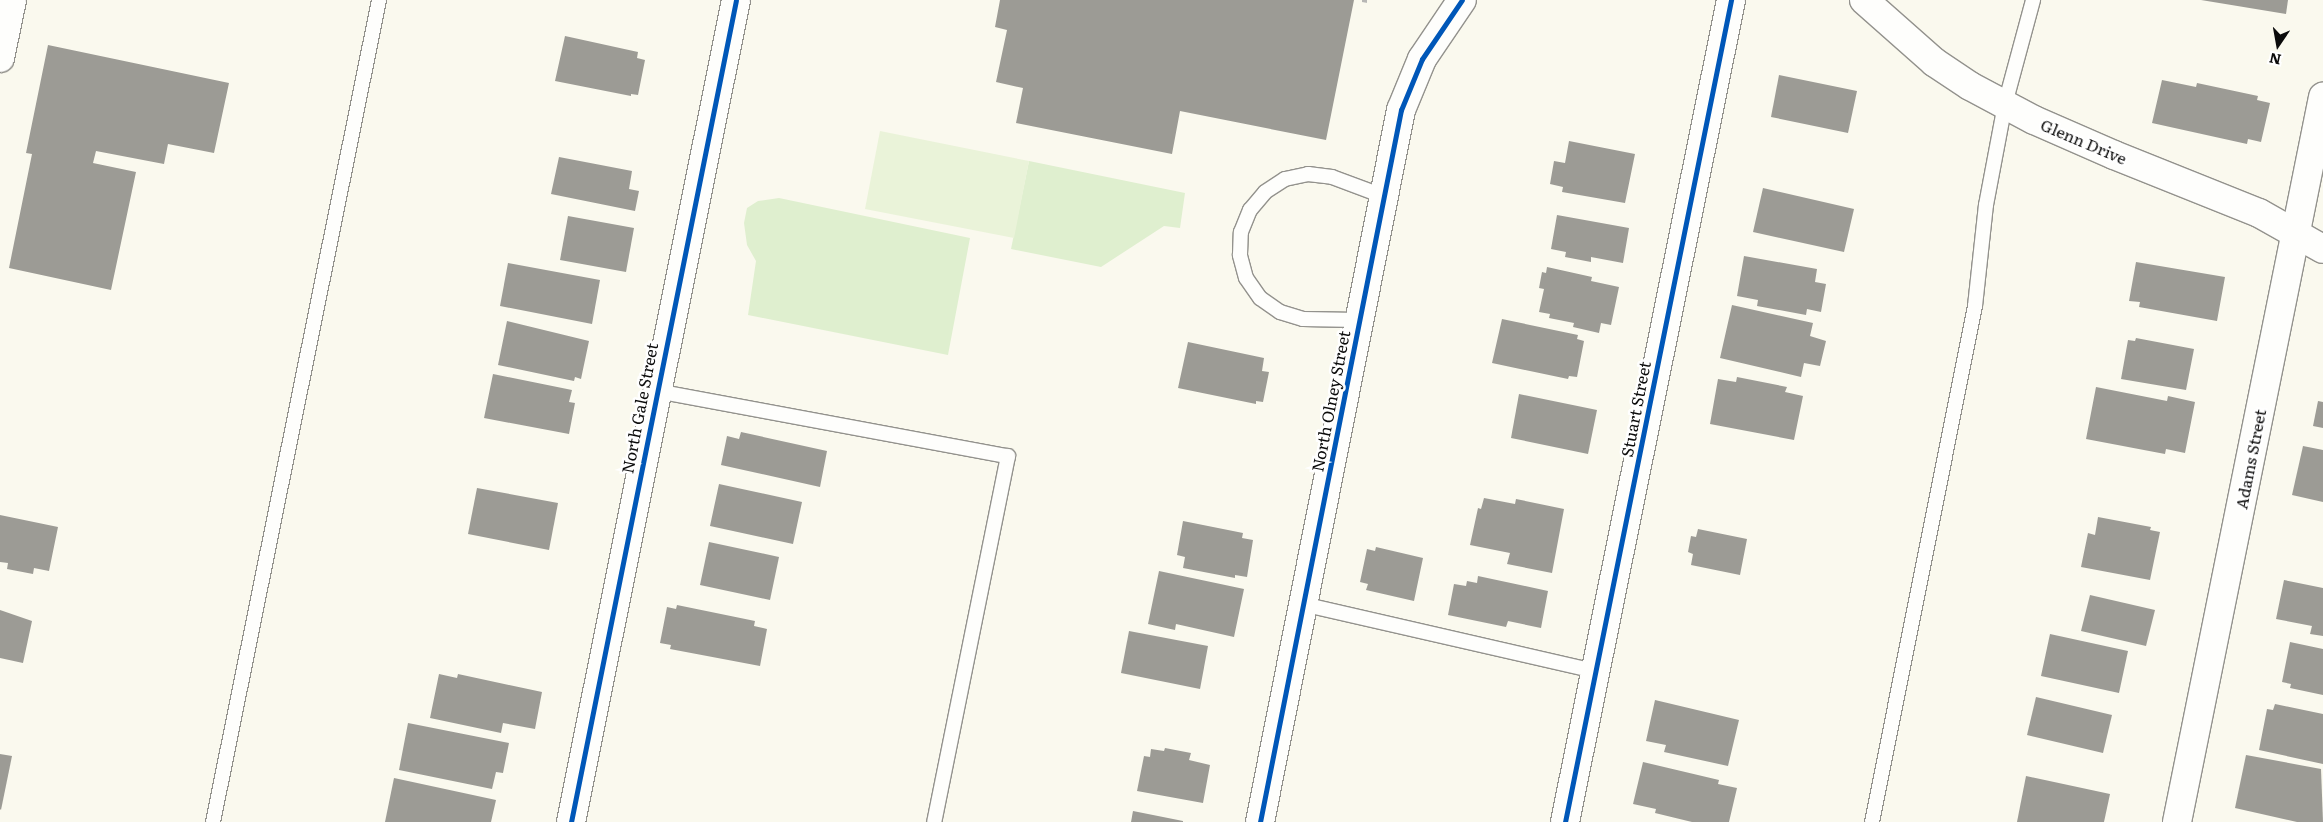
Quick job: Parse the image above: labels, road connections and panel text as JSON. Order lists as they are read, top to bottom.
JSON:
{
  "streets": {
    "street": [
      "Glenn Drive",
      "North Olney Street",
      "North Gale Street",
      "Stuart Street",
      "Adams Street"
    ]
  },
  "crossings": [
    ["Glenn Drive", "Adams Street"]
  ],
  "north": "bottom"
}
